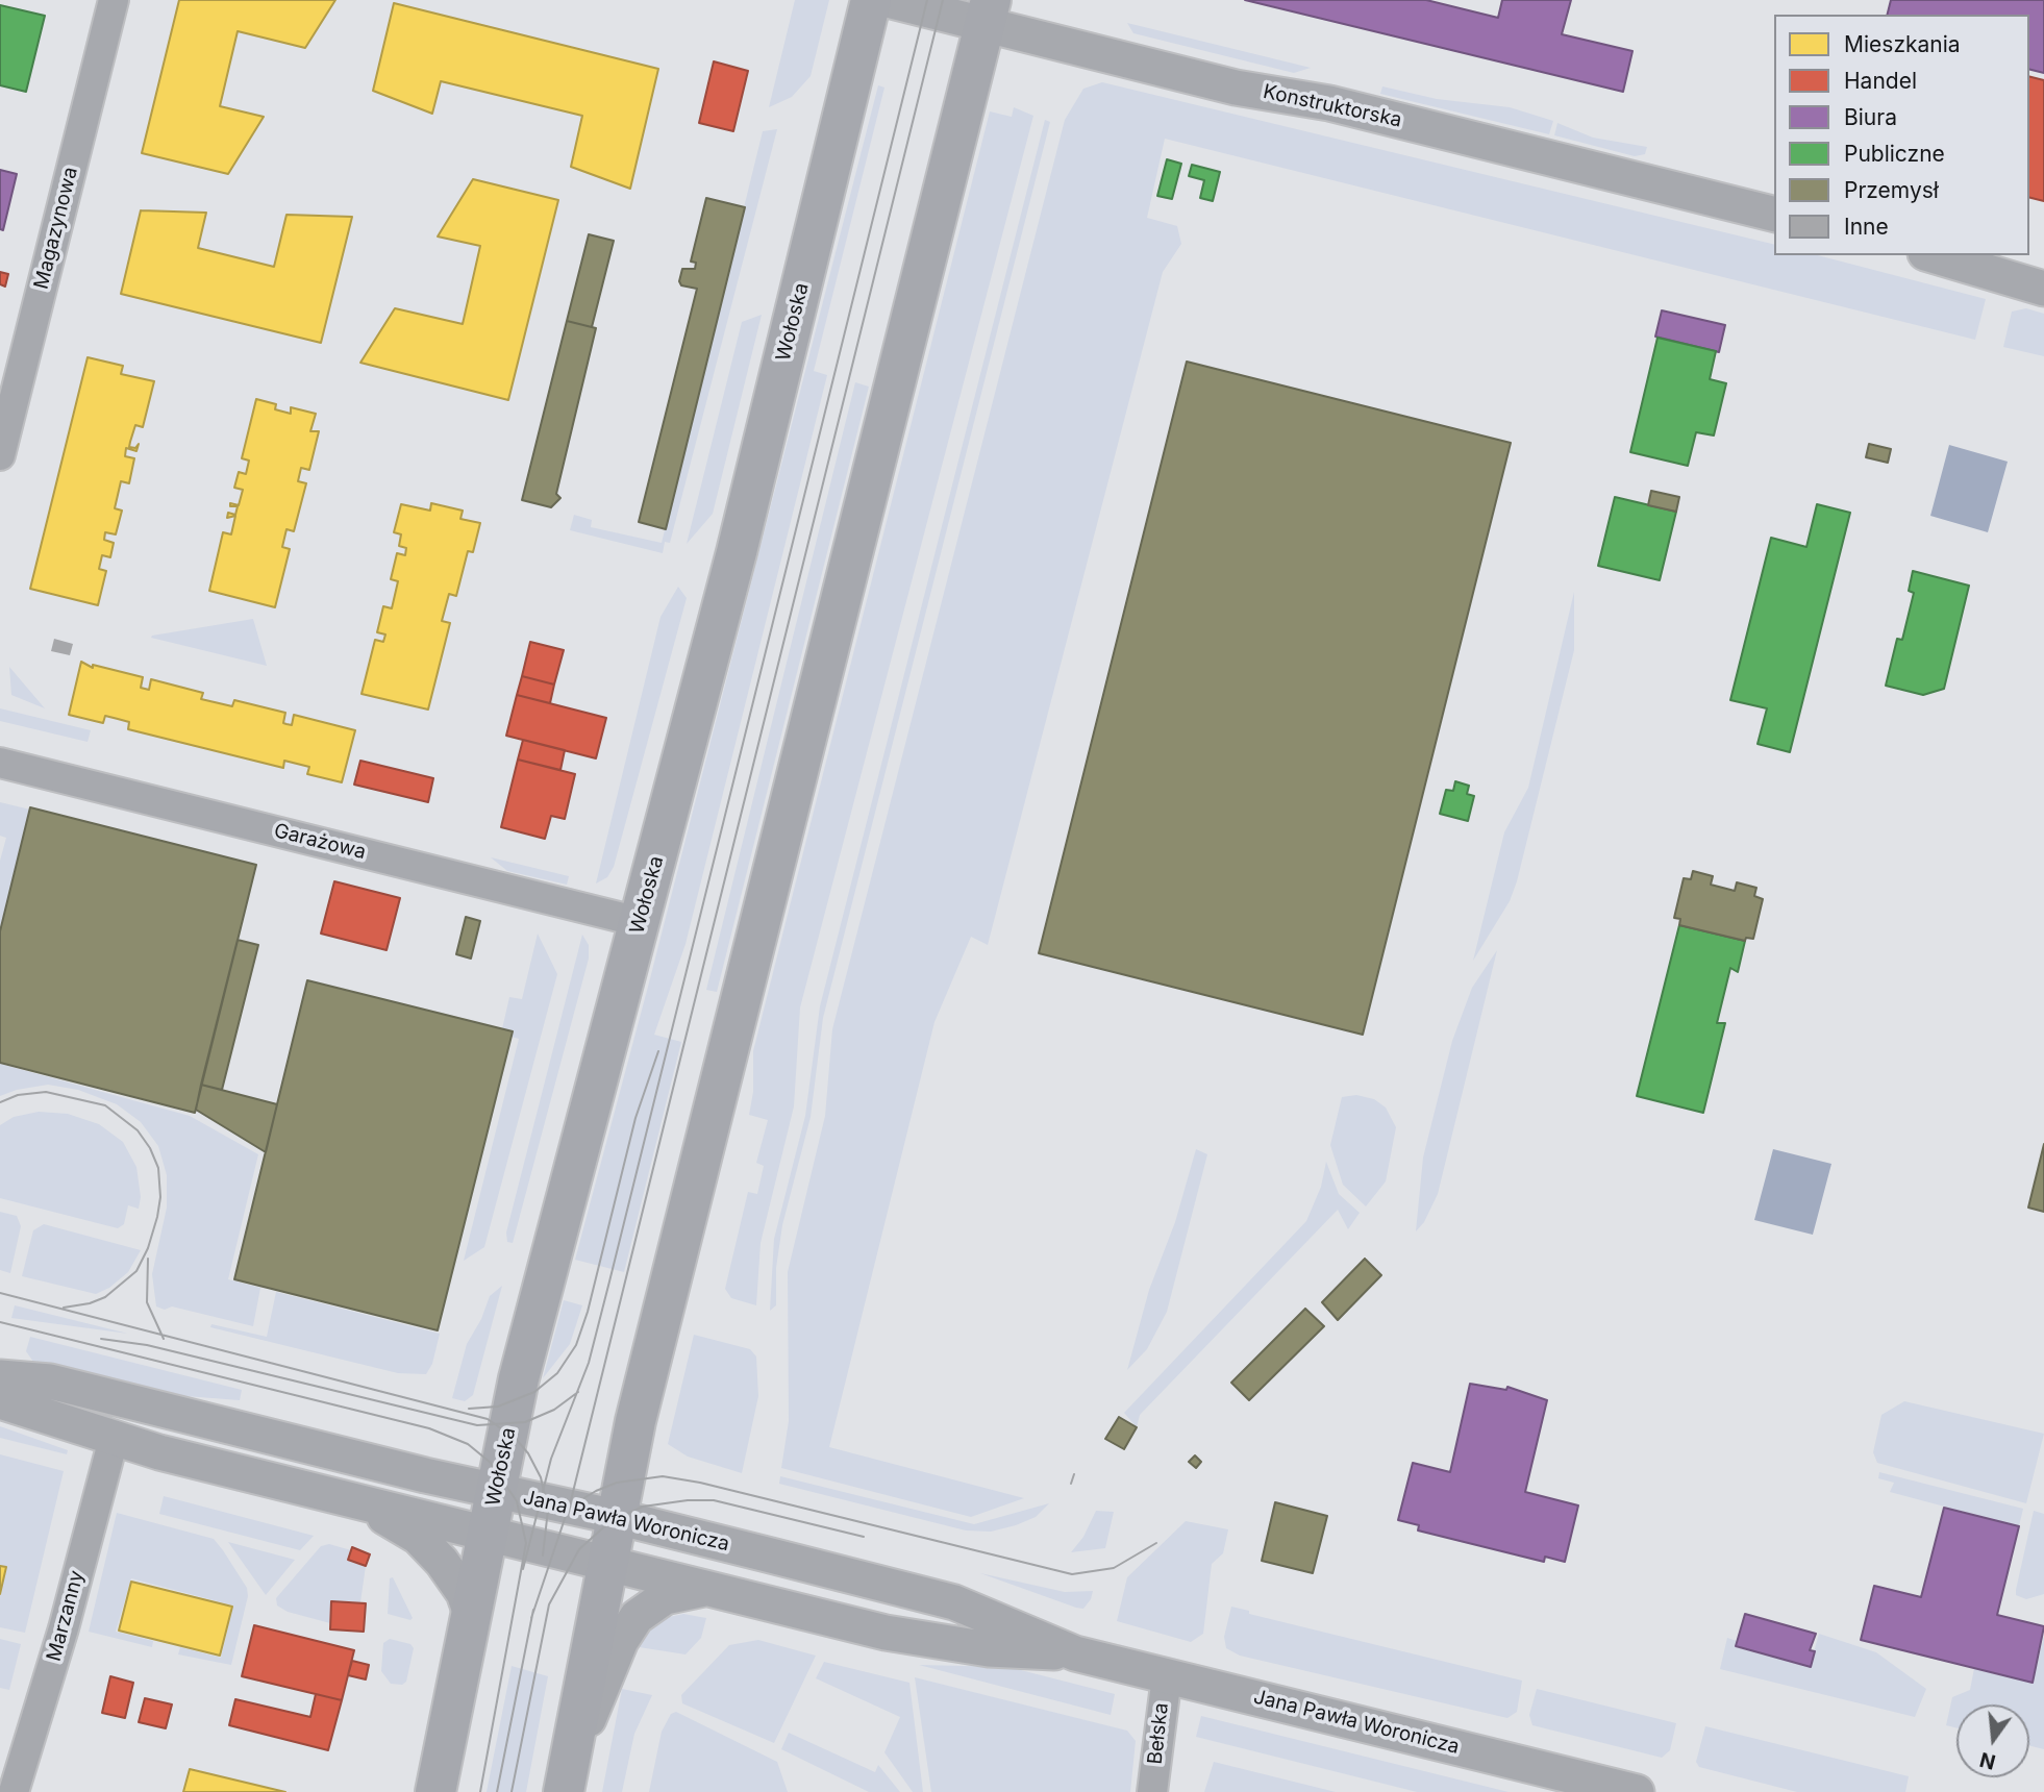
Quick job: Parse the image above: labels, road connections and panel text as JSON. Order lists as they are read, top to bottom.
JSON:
{
  "streets": {
    "main road": ["Wołoska"],
    "street": [
      "Konstruktorska",
      "Magazynowa",
      "Garażowa",
      "Jana Pawła Woronicza",
      "Marzanny",
      "Bełska"
    ]
  },
  "crossings": [
    ["Wołoska", "Garażowa"],
    ["Wołoska", "Jana Pawła Woronicza"],
    ["Jana Pawła Woronicza", "Marzanny"],
    ["Jana Pawła Woronicza", "Bełska"]
  ],
  "legend": [
    "Mieszkania",
    "Handel",
    "Biura",
    "Publiczne",
    "Przemysł",
    "Inne"
  ],
  "north": "bottom"
}
